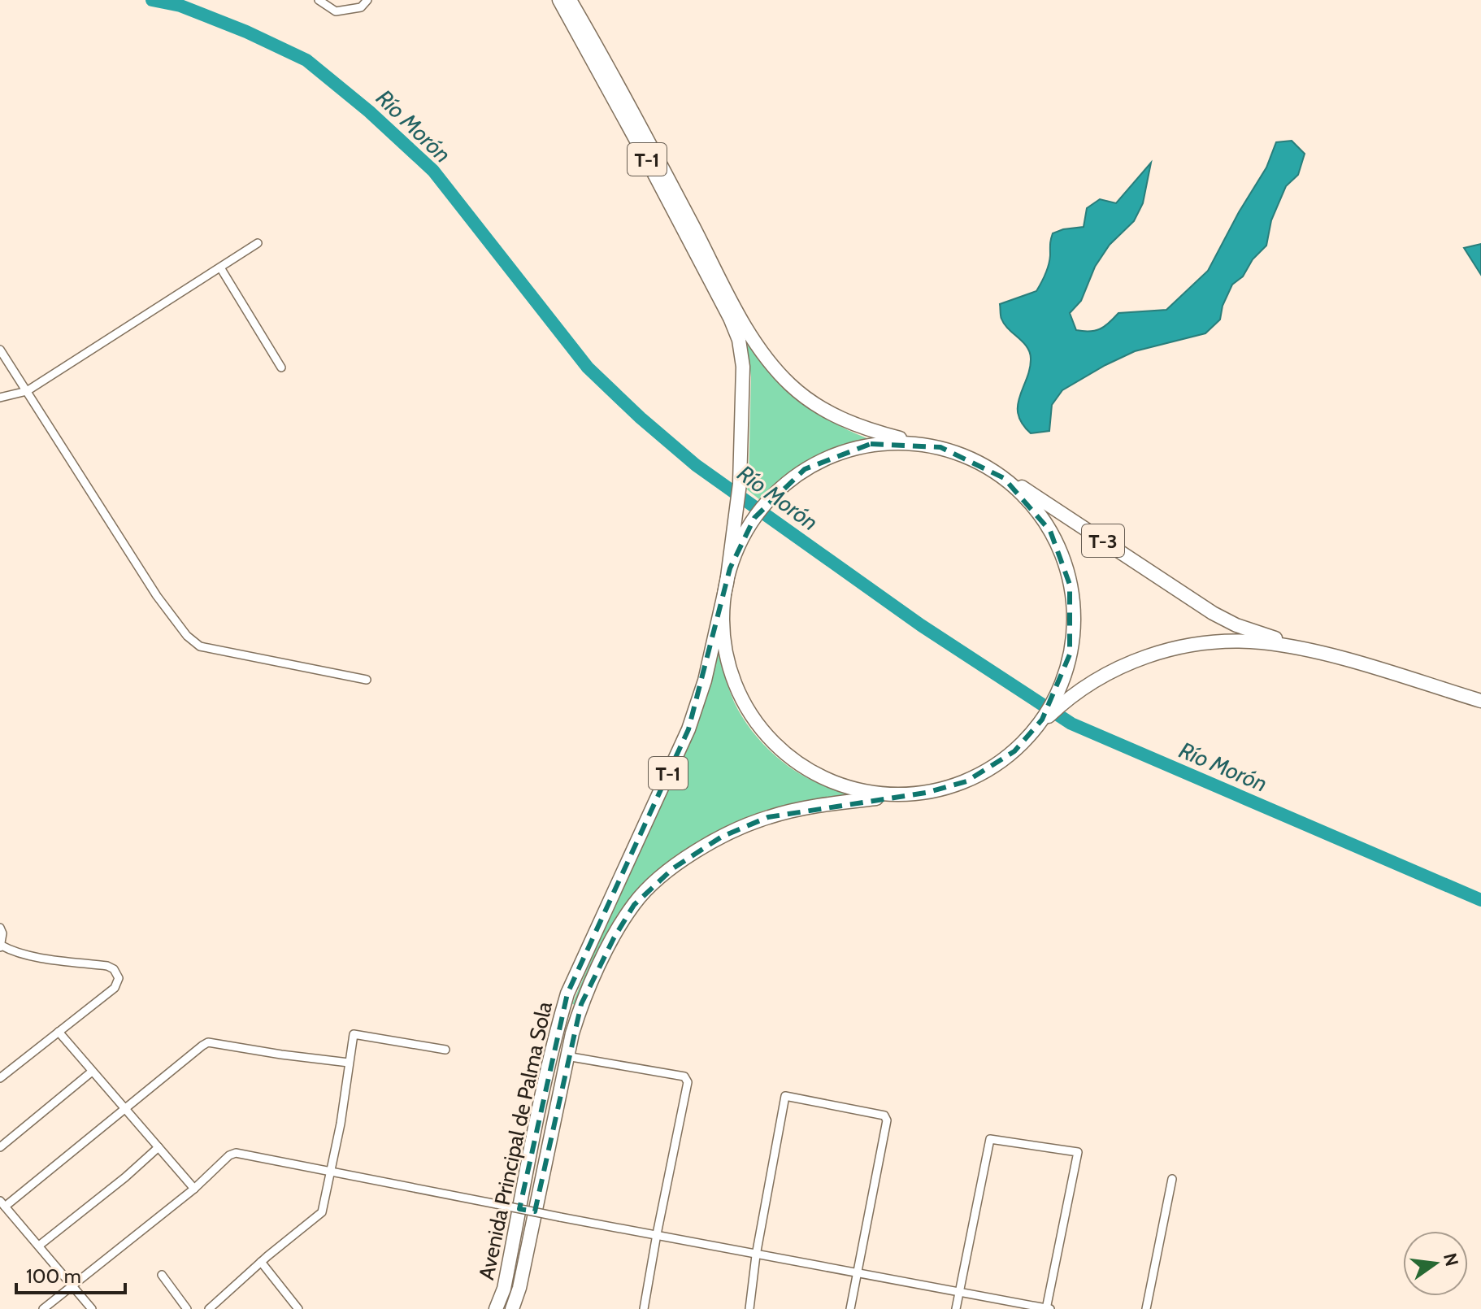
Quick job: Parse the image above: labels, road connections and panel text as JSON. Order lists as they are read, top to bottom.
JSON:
{
  "streets": {
    "highway": ["T-1", "T-3", "Avenida Principal de Palma Sola"]
  },
  "crossings": [
    ["T-1", "T-3"],
    ["T-1", "Avenida Principal de Palma Sola"]
  ],
  "water": ["Río Morón"],
  "scale_bar": "100 m",
  "north": "right"
}
